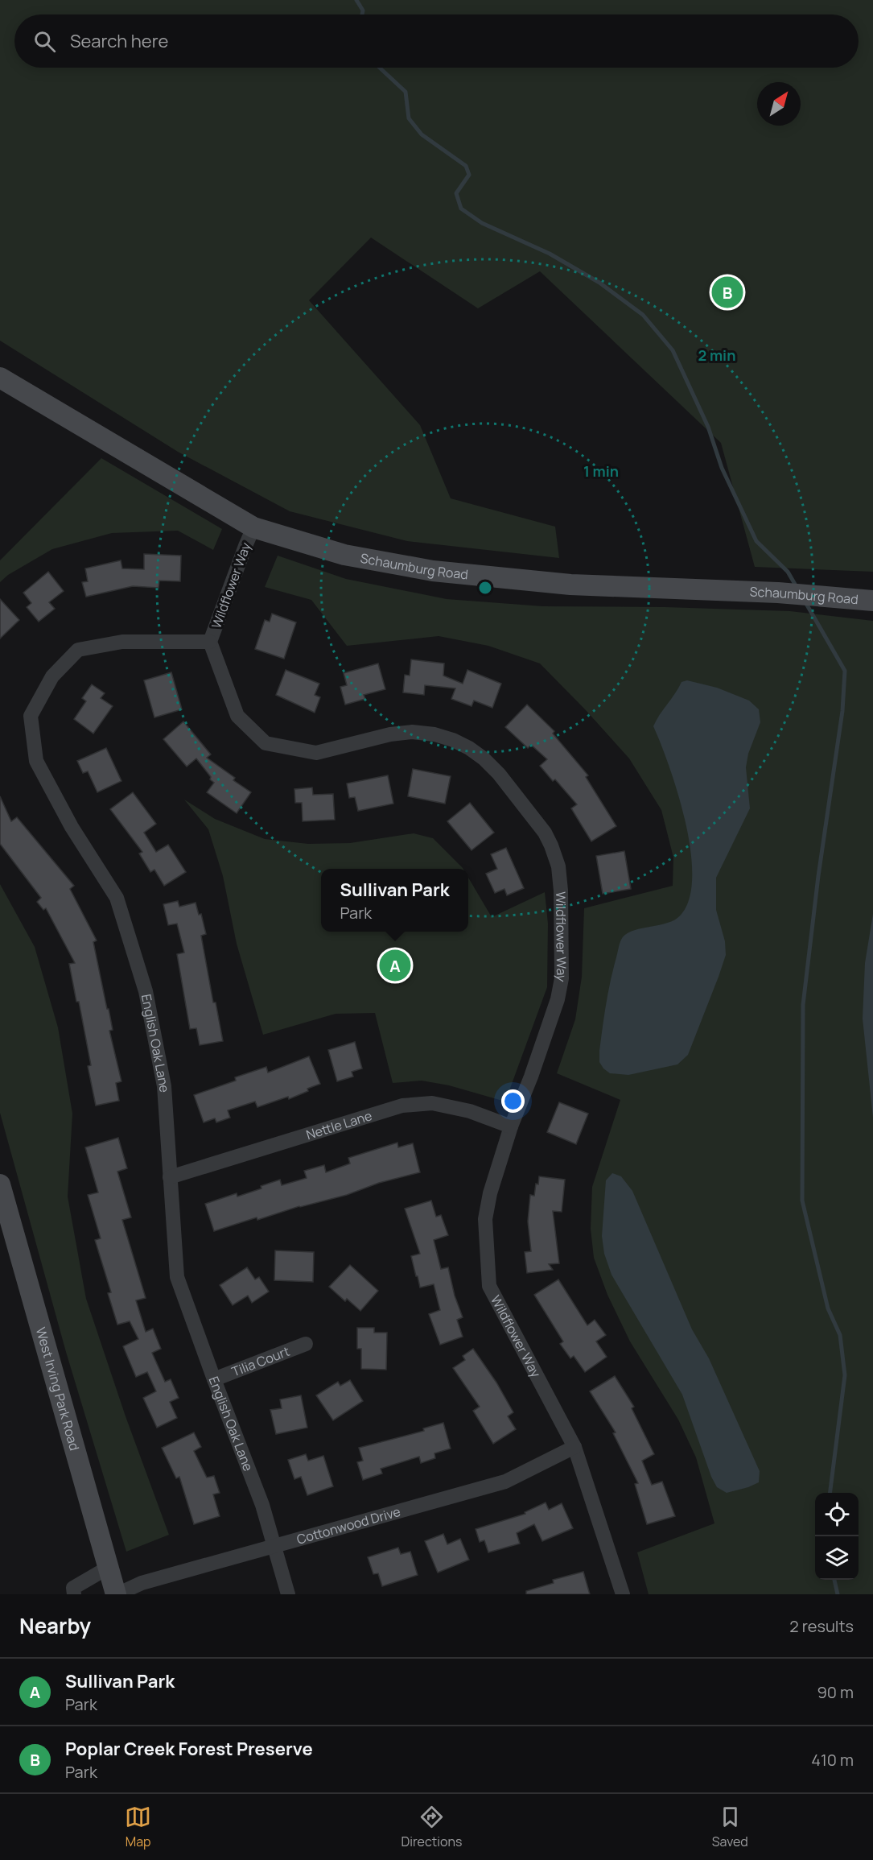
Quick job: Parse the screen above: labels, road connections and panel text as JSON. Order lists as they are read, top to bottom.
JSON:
{
  "streets": {
    "main road": ["Schaumburg Road", "West Irving Park Road"],
    "street": [
      "Wildflower Way",
      "English Oak Lane",
      "Nettle Lane",
      "Tilia Court",
      "Cottonwood Drive"
    ]
  },
  "crossings": [
    ["Schaumburg Road", "Wildflower Way"],
    ["Wildflower Way", "English Oak Lane"],
    ["Wildflower Way", "Nettle Lane"],
    ["Wildflower Way", "Cottonwood Drive"],
    ["English Oak Lane", "Nettle Lane"],
    ["English Oak Lane", "Tilia Court"],
    ["English Oak Lane", "Cottonwood Drive"],
    ["West Irving Park Road", "Cottonwood Drive"]
  ],
  "north": "top right",
  "page": {
    "search": "Search here",
    "pins": ["B", "A"],
    "popup": ["Sullivan Park", "Park"],
    "heading": ["Nearby", "2 results"],
    "list": [
      {
        "mark": "A",
        "name": "Sullivan Park",
        "note": "Park",
        "value": "90 m"
      },
      {
        "mark": "B",
        "name": "Poplar Creek Forest Preserve",
        "note": "Park",
        "value": "410 m"
      }
    ],
    "nav": ["Map", "Directions", "Saved"]
  },
  "rings": ["2 min", "1 min"]
}
